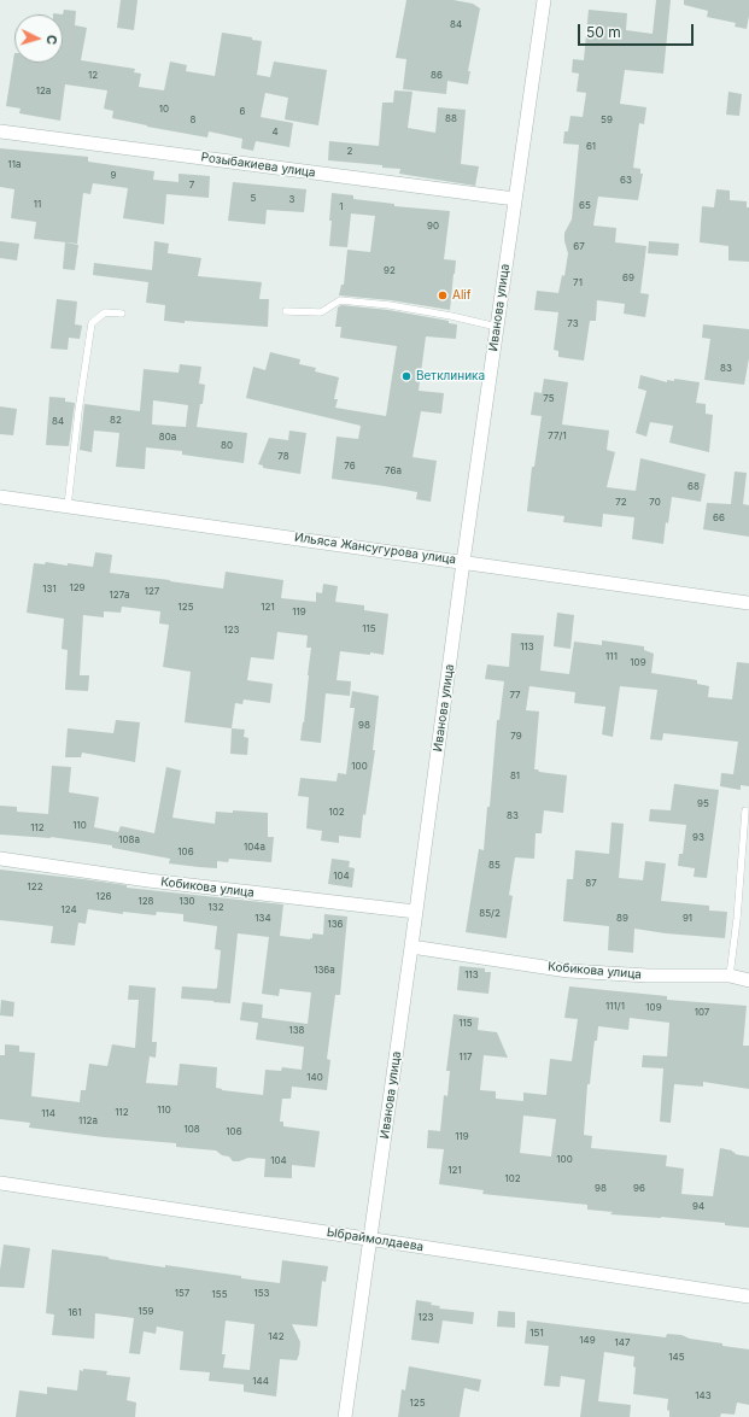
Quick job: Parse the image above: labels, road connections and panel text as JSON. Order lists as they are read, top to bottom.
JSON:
{
  "streets": {
    "street": [
      "Розыбакиева улица",
      "Иванова улица",
      "Ильяса Жансугурова улица",
      "Кобикова улица",
      "Ыбраймолдаева"
    ]
  },
  "crossings": [
    ["Розыбакиева улица", "Иванова улица"],
    ["Иванова улица", "Ильяса Жансугурова улица"],
    ["Иванова улица", "Кобикова улица"],
    ["Иванова улица", "Ыбраймолдаева"]
  ],
  "places": ["Alif", "Ветклиника"],
  "house_numbers": [
    "84",
    "12",
    "86",
    "12а",
    "10",
    "6",
    "88",
    "8",
    "59",
    "4",
    "61",
    "2",
    "11а",
    "9",
    "63",
    "7",
    "5",
    "3",
    "11",
    "65",
    "1",
    "90",
    "67",
    "92",
    "69",
    "71",
    "73",
    "83",
    "75",
    "82",
    "84",
    "77/1",
    "80а",
    "80",
    "78",
    "76",
    "76а",
    "68",
    "72",
    "70",
    "66",
    "129",
    "131",
    "127",
    "127а",
    "125",
    "121",
    "119",
    "115",
    "123",
    "113",
    "111",
    "109",
    "77",
    "98",
    "79",
    "100",
    "81",
    "95",
    "102",
    "83",
    "110",
    "112",
    "93",
    "108а",
    "104а",
    "106",
    "85",
    "104",
    "87",
    "122",
    "126",
    "128",
    "130",
    "132",
    "124",
    "85/2",
    "134",
    "89",
    "91",
    "136",
    "136а",
    "113",
    "111/1",
    "109",
    "107",
    "115",
    "138",
    "117",
    "140",
    "110",
    "112",
    "114",
    "112а",
    "108",
    "106",
    "119",
    "100",
    "104",
    "121",
    "102",
    "98",
    "96",
    "94",
    "157",
    "153",
    "155",
    "159",
    "161",
    "123",
    "151",
    "142",
    "149",
    "147",
    "145",
    "144",
    "143",
    "125"
  ],
  "scale_bar": "50 m",
  "north": "right"
}
